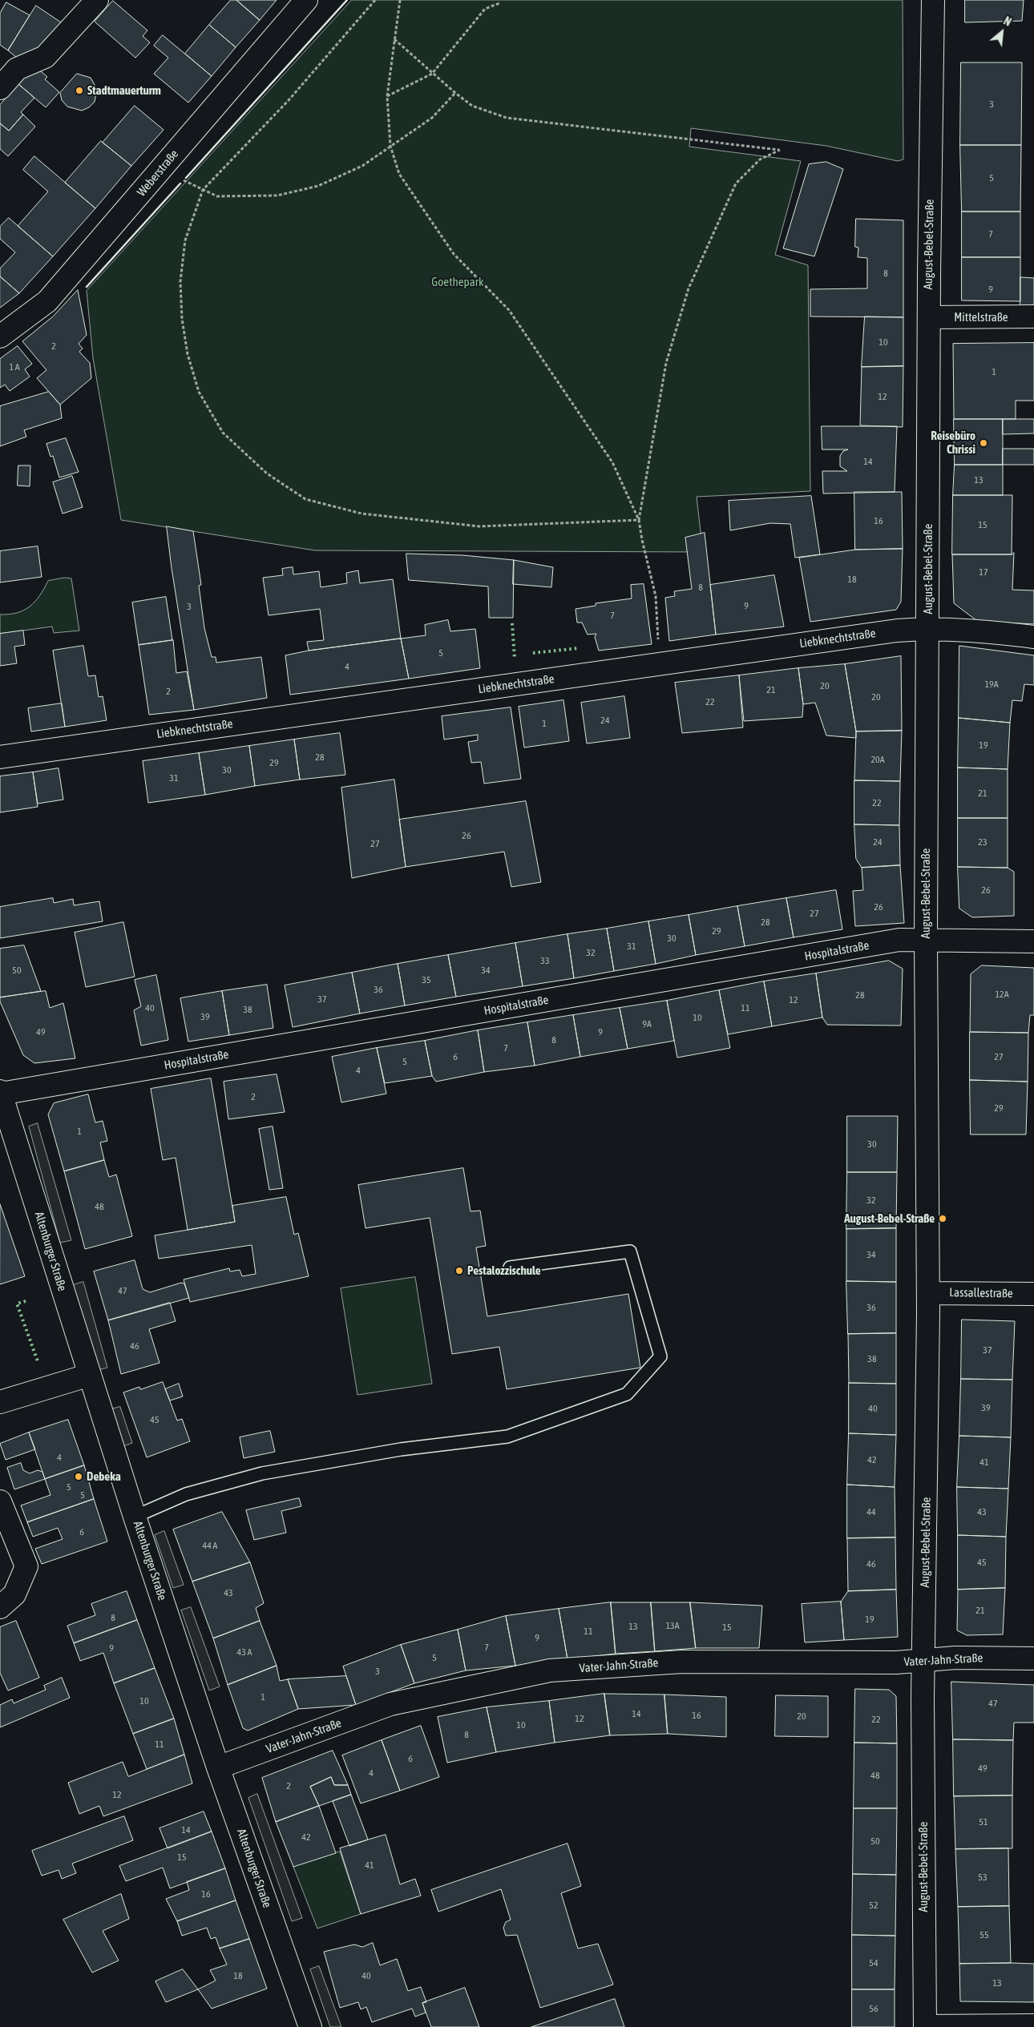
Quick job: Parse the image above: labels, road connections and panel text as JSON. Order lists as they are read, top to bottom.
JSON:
{
  "streets": {
    "street": [
      "Weberstraße",
      "August-Bebel-Straße",
      "Mittelstraße",
      "Liebknechtstraße",
      "Hospitalstraße",
      "Altenburger Straße",
      "Lassallestraße",
      "Vater-Jahn-Straße"
    ]
  },
  "crossings": [
    ["August-Bebel-Straße", "Mittelstraße"],
    ["August-Bebel-Straße", "Liebknechtstraße"],
    ["August-Bebel-Straße", "Hospitalstraße"],
    ["August-Bebel-Straße", "Lassallestraße"],
    ["August-Bebel-Straße", "Vater-Jahn-Straße"],
    ["Hospitalstraße", "Altenburger Straße"],
    ["Altenburger Straße", "Vater-Jahn-Straße"]
  ],
  "parks": ["Goethepark"],
  "places": [
    "Stadtmauerturm",
    "Reisebüro Chrissi",
    "August-Bebel-Straße",
    "Pestalozzischule",
    "Debeka"
  ],
  "house_numbers": [
    "3",
    "5",
    "7",
    "8",
    "9",
    "10",
    "2",
    "1 A",
    "1",
    "12",
    "14",
    "13",
    "16",
    "15",
    "17",
    "18",
    "8",
    "9",
    "3",
    "7",
    "5",
    "4",
    "19A",
    "20",
    "21",
    "2",
    "20",
    "22",
    "24",
    "1",
    "19",
    "28",
    "20A",
    "29",
    "30",
    "31",
    "21",
    "22",
    "26",
    "24",
    "23",
    "27",
    "26",
    "26",
    "27",
    "28",
    "29",
    "30",
    "31",
    "32",
    "33",
    "50",
    "34",
    "35",
    "36",
    "12A",
    "28",
    "37",
    "12",
    "40",
    "11",
    "38",
    "39",
    "10",
    "9A",
    "49",
    "9",
    "8",
    "7",
    "6",
    "27",
    "5",
    "4",
    "2",
    "29",
    "1",
    "30",
    "32",
    "48",
    "34",
    "47",
    "36",
    "46",
    "37",
    "38",
    "39",
    "40",
    "45",
    "4",
    "42",
    "41",
    "5",
    "5",
    "44",
    "43",
    "6",
    "44 A",
    "45",
    "46",
    "43",
    "21",
    "8",
    "19",
    "13A",
    "13",
    "15",
    "11",
    "9",
    "7",
    "9",
    "43 A",
    "5",
    "3",
    "1",
    "10",
    "47",
    "14",
    "16",
    "20",
    "12",
    "22",
    "10",
    "8",
    "11",
    "6",
    "49",
    "4",
    "48",
    "2",
    "12",
    "51",
    "14",
    "42",
    "50",
    "15",
    "41",
    "53",
    "16",
    "52",
    "55",
    "54",
    "18",
    "40",
    "13",
    "56"
  ],
  "north": "top right"
}
